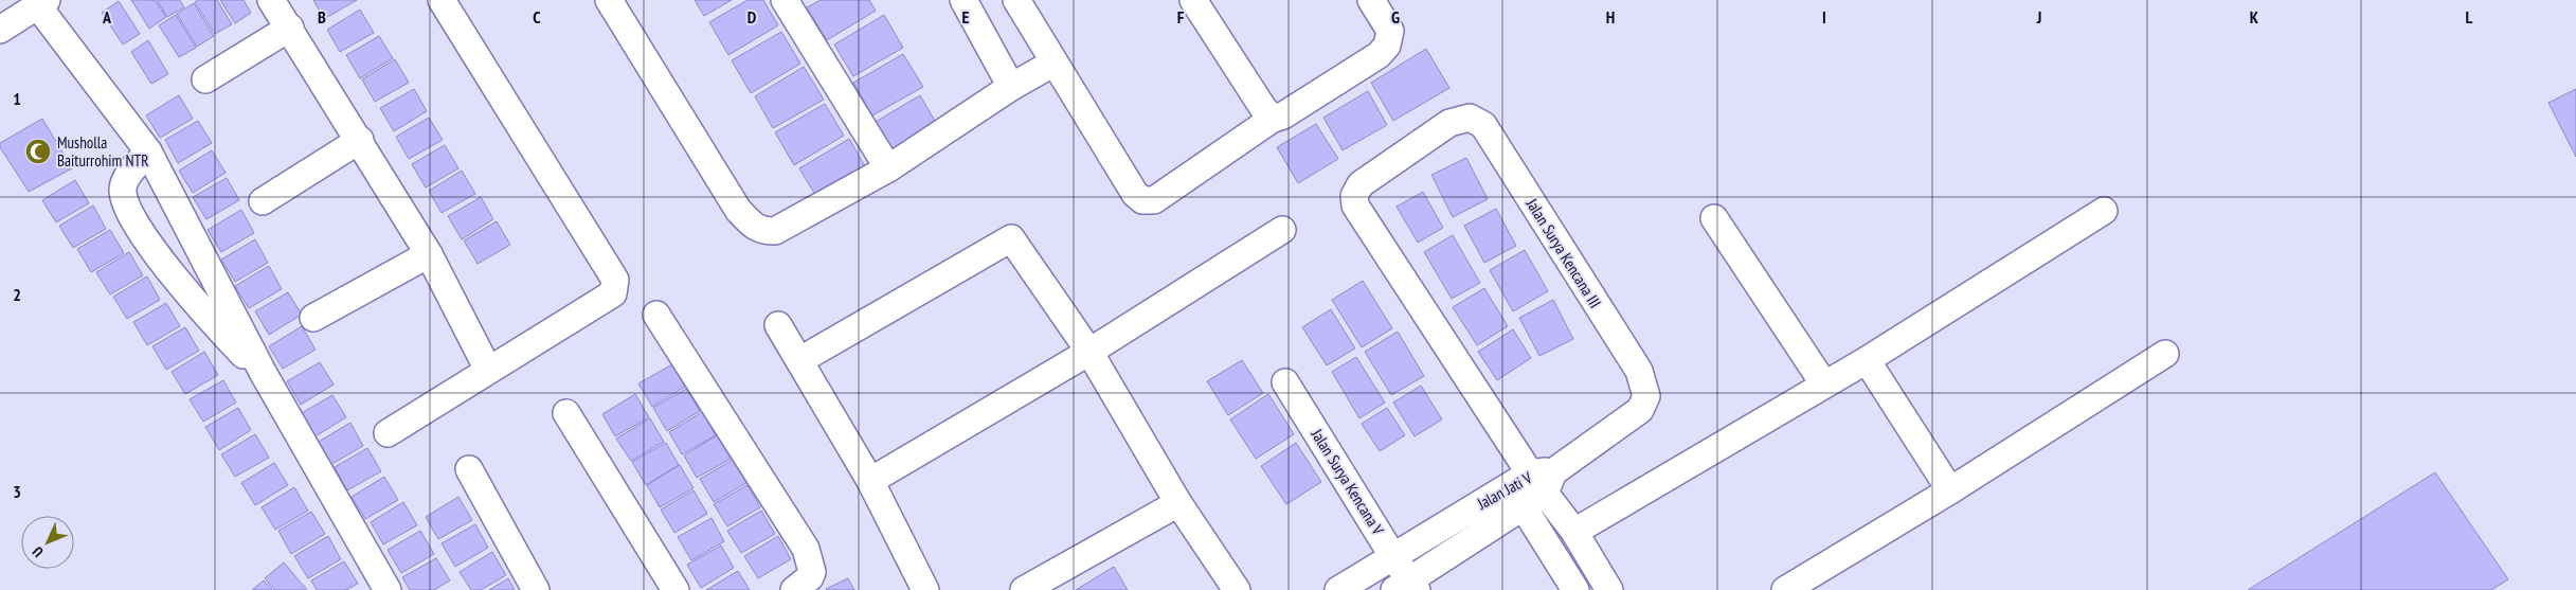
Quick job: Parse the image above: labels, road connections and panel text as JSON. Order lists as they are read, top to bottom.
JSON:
{
  "streets": {
    "street": ["Jalan Surya Kencana III", "Jalan Surya Kencana V", "Jalan Jati V"]
  },
  "crossings": [
    ["Jalan Surya Kencana III", "Jalan Jati V"],
    ["Jalan Surya Kencana V", "Jalan Jati V"]
  ],
  "places": {
    "mosque": ["Musholla Baiturrohim NTR"]
  },
  "north": "bottom left",
  "grid": {
    "columns": [
      "A",
      "B",
      "C",
      "D",
      "E",
      "F",
      "G",
      "H",
      "I",
      "J",
      "K",
      "L"
    ],
    "rows": ["1", "2", "3"]
  }
}
